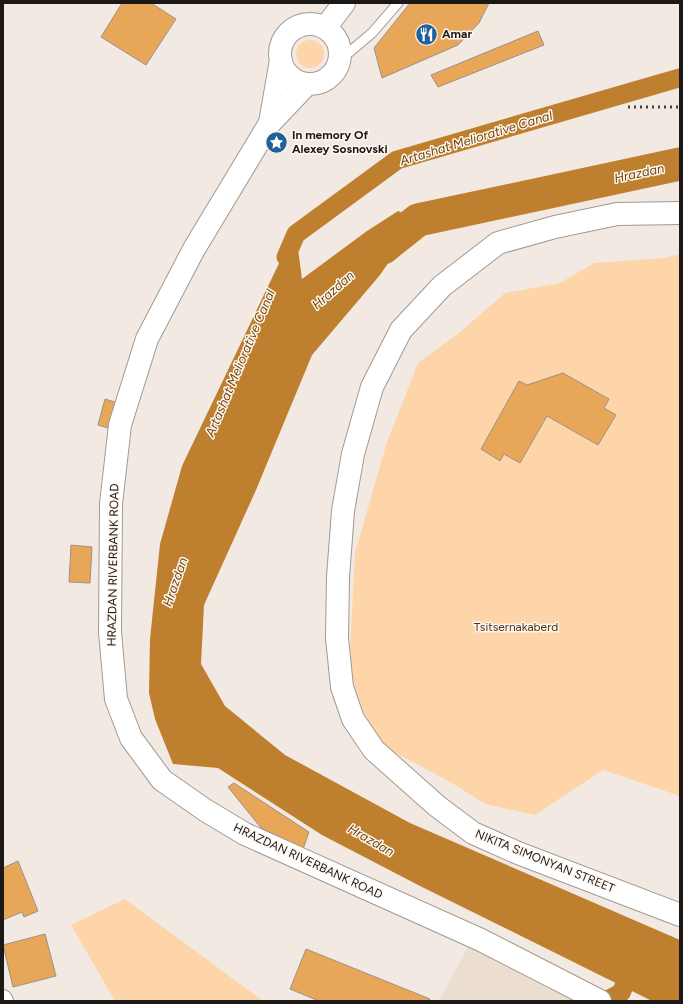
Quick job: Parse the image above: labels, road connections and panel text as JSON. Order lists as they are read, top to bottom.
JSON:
{
  "streets": {
    "street": ["HRAZDAN RIVERBANK ROAD", "NIKITA SIMONYAN STREET"]
  },
  "water": ["Artashat Meliorative Canal", "Hrazdan"],
  "parks": ["Tsitsernakaberd"],
  "places": {
    "restaurant": ["Amar"],
    "place": ["In memory Of Alexey Sosnovski"]
  }
}
